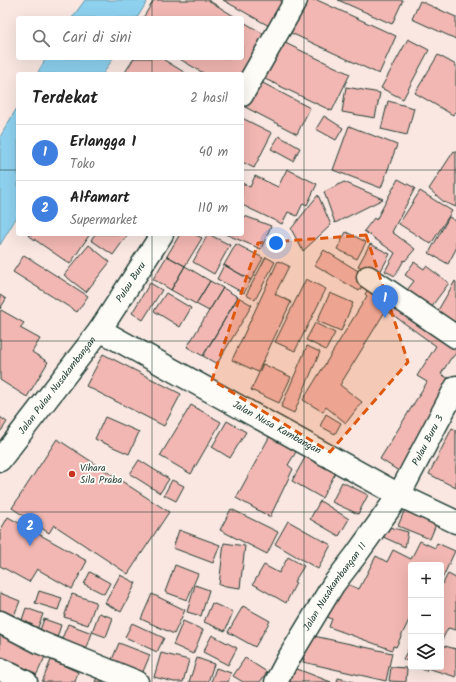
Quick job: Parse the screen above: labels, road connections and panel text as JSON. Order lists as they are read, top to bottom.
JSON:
{
  "streets": {
    "street": [
      "Pulau Buru",
      "Jalan Pulau Nusakambangan",
      "Jalan Nusa Kambangan",
      "Pulau Buru 3",
      "Jalan Nusakambangan II"
    ]
  },
  "crossings": [
    ["Pulau Buru", "Jalan Pulau Nusakambangan"],
    ["Pulau Buru", "Jalan Nusa Kambangan"],
    ["Jalan Pulau Nusakambangan", "Jalan Nusa Kambangan"],
    ["Jalan Nusa Kambangan", "Pulau Buru 3"],
    ["Jalan Nusa Kambangan", "Jalan Nusakambangan II"],
    ["Pulau Buru 3", "Jalan Nusakambangan II"]
  ],
  "places": ["Vihara Sila Praba"],
  "page": {
    "search": "Cari di sini",
    "heading": ["Terdekat", "2 hasil"],
    "list": [
      {
        "mark": "1",
        "name": "Erlangga 1",
        "note": "Toko",
        "value": "40 m"
      },
      {
        "mark": "2",
        "name": "Alfamart",
        "note": "Supermarket",
        "value": "110 m"
      }
    ],
    "pins": ["1", "2"],
    "map_buttons": ["+", "−"]
  }
}
